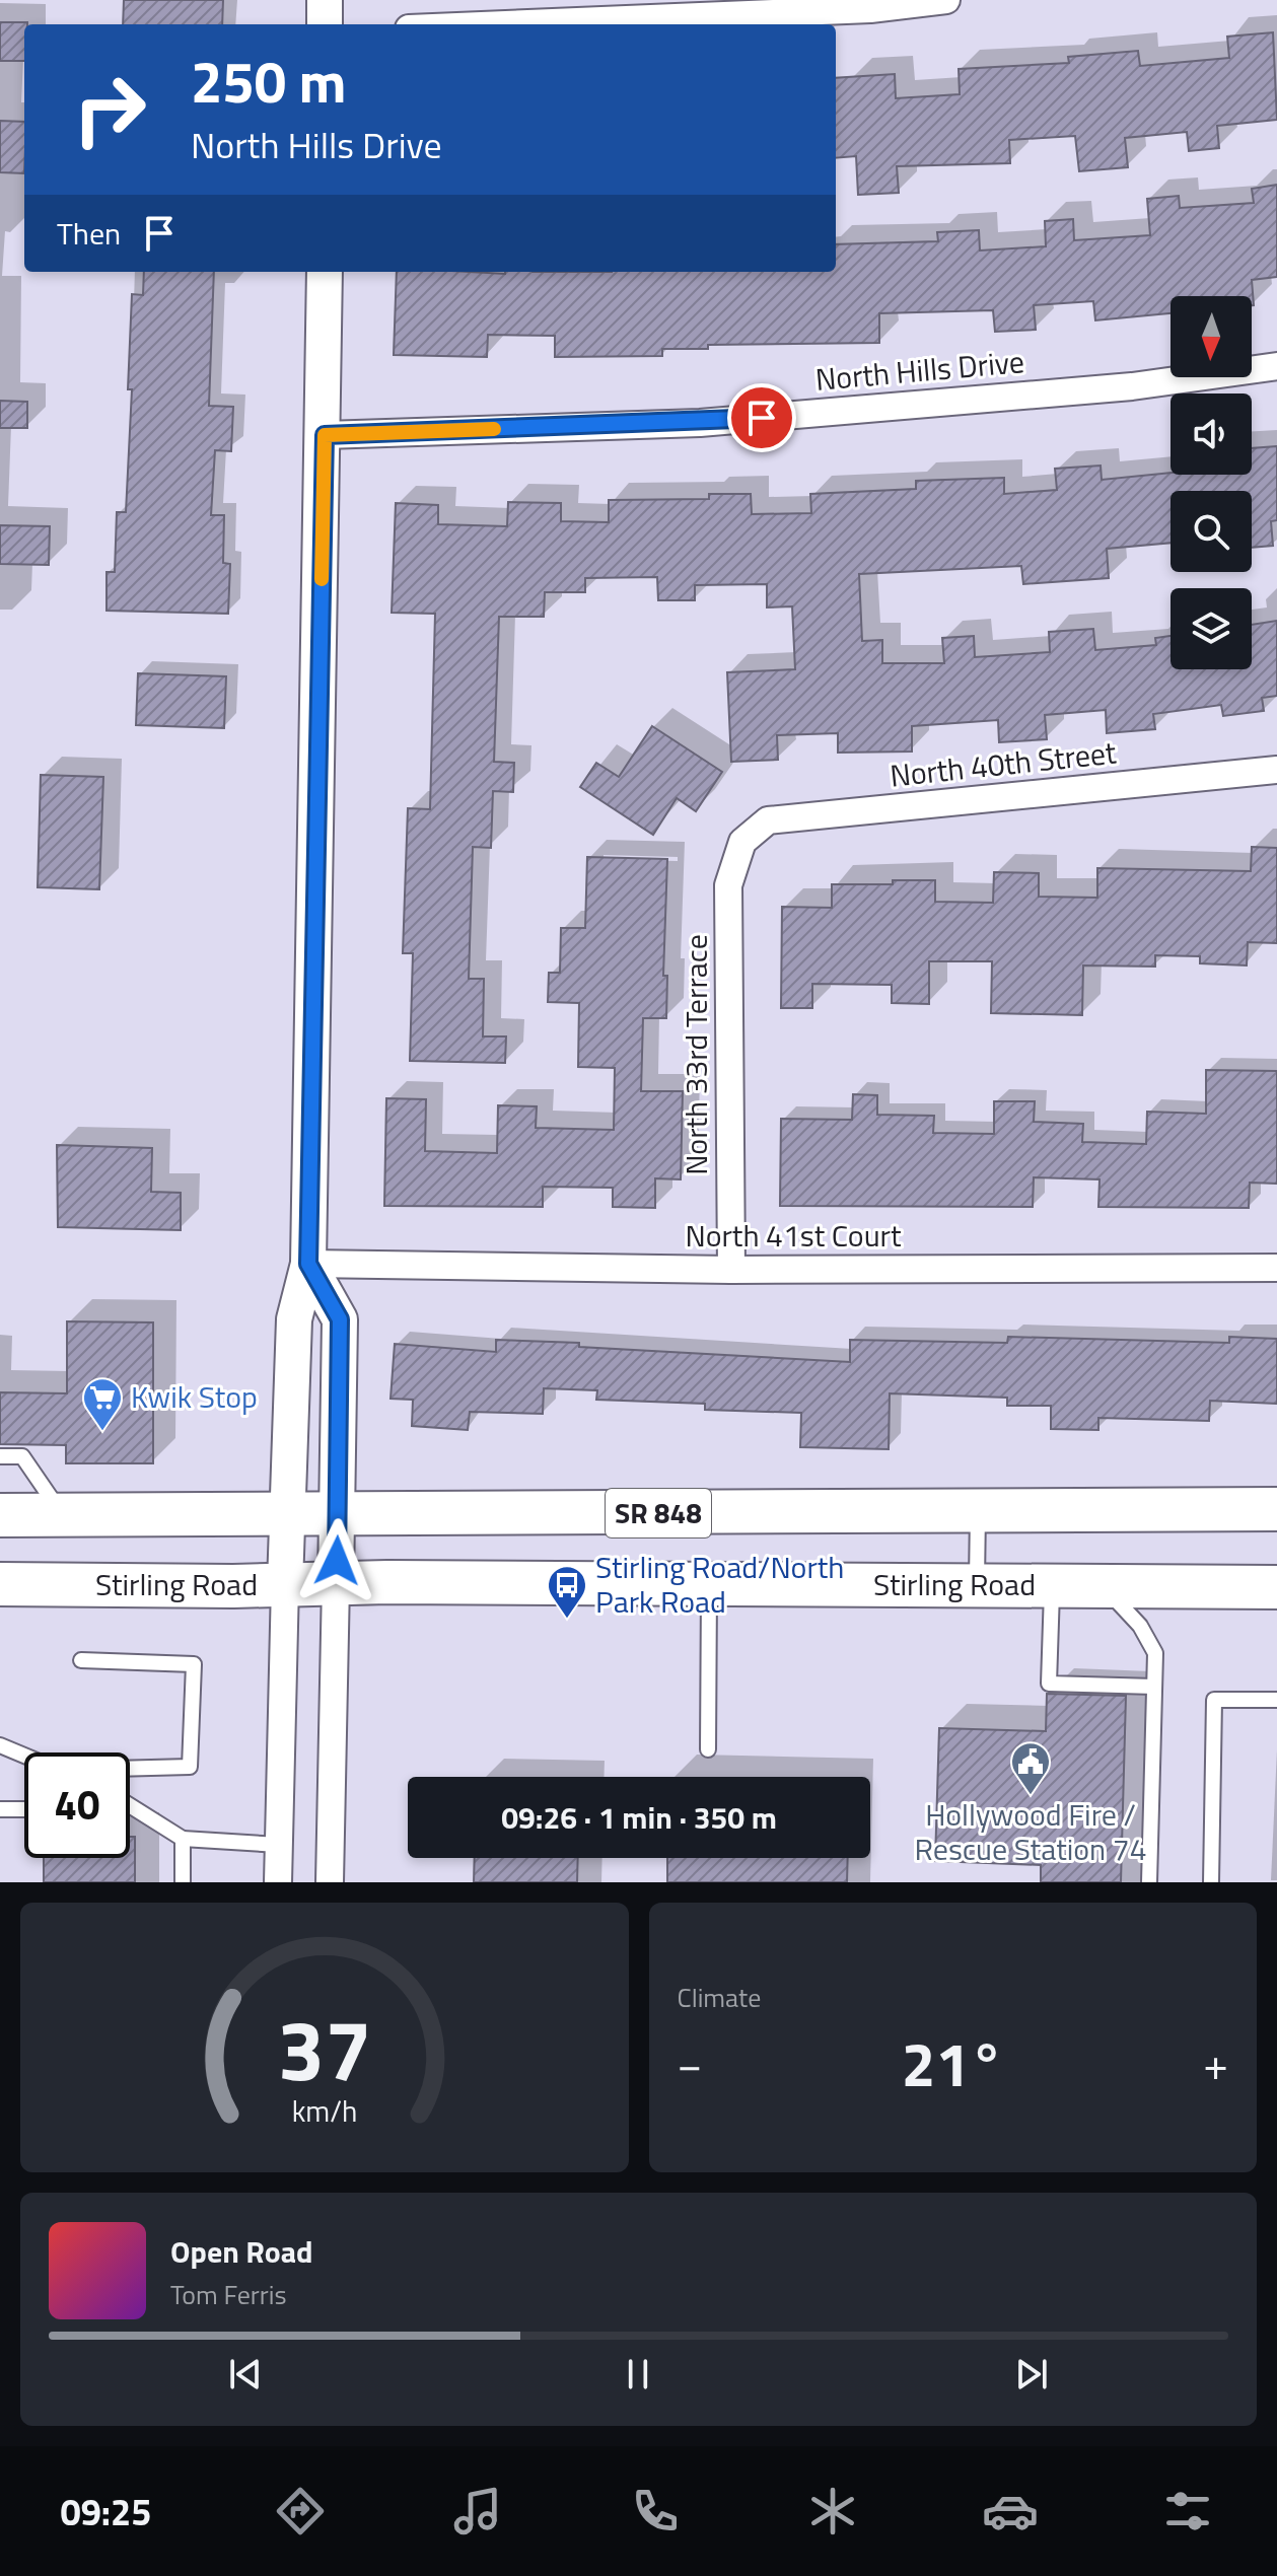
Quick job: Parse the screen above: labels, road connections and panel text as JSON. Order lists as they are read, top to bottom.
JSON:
{
  "streets": {
    "main road": ["SR 848", "Stirling Road"],
    "street": [
      "North Hills Drive",
      "North 40th Street",
      "North 33rd Terrace",
      "North 41st Court"
    ]
  },
  "crossings": [
    ["North 40th Street", "North 33rd Terrace"],
    ["North 33rd Terrace", "North 41st Court"]
  ],
  "places": {
    "supermarket": ["Kwik Stop"],
    "bus stop": ["Stirling Road/North Park Road"],
    "public building": ["Hollywood Fire / Rescue Station 74"]
  },
  "north": "bottom",
  "page": {
    "turn": ["250 m", "North Hills Drive"],
    "then": "Then",
    "limit": "40",
    "trip": "09:26 · 1 min · 350 m",
    "tile": "Climate",
    "heat": ["−", "21°", "+"],
    "song": ["Open Road", "Tom Ferris"],
    "tabs": "09:25",
    "gauge": ["37", "km/h"]
  }
}
